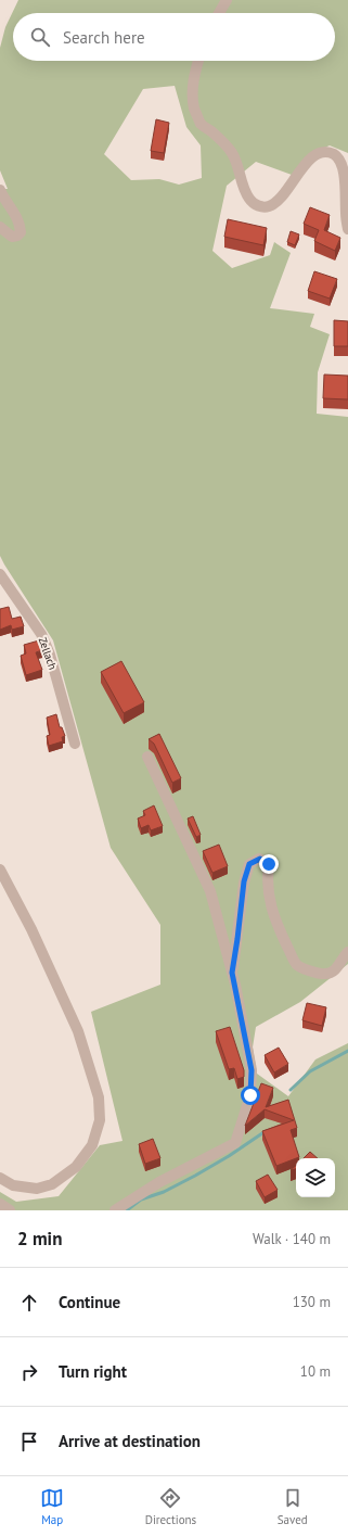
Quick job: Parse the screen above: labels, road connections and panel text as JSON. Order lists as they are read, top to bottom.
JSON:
{
  "streets": {
    "street": ["Zellach"]
  },
  "page": {
    "search": "Search here",
    "heading": ["2 min", "Walk · 140 m"],
    "list": [
      ["Continue", "130 m"],
      ["Turn right", "10 m"],
      "Arrive at destination"
    ],
    "nav": ["Map", "Directions", "Saved"]
  }
}
